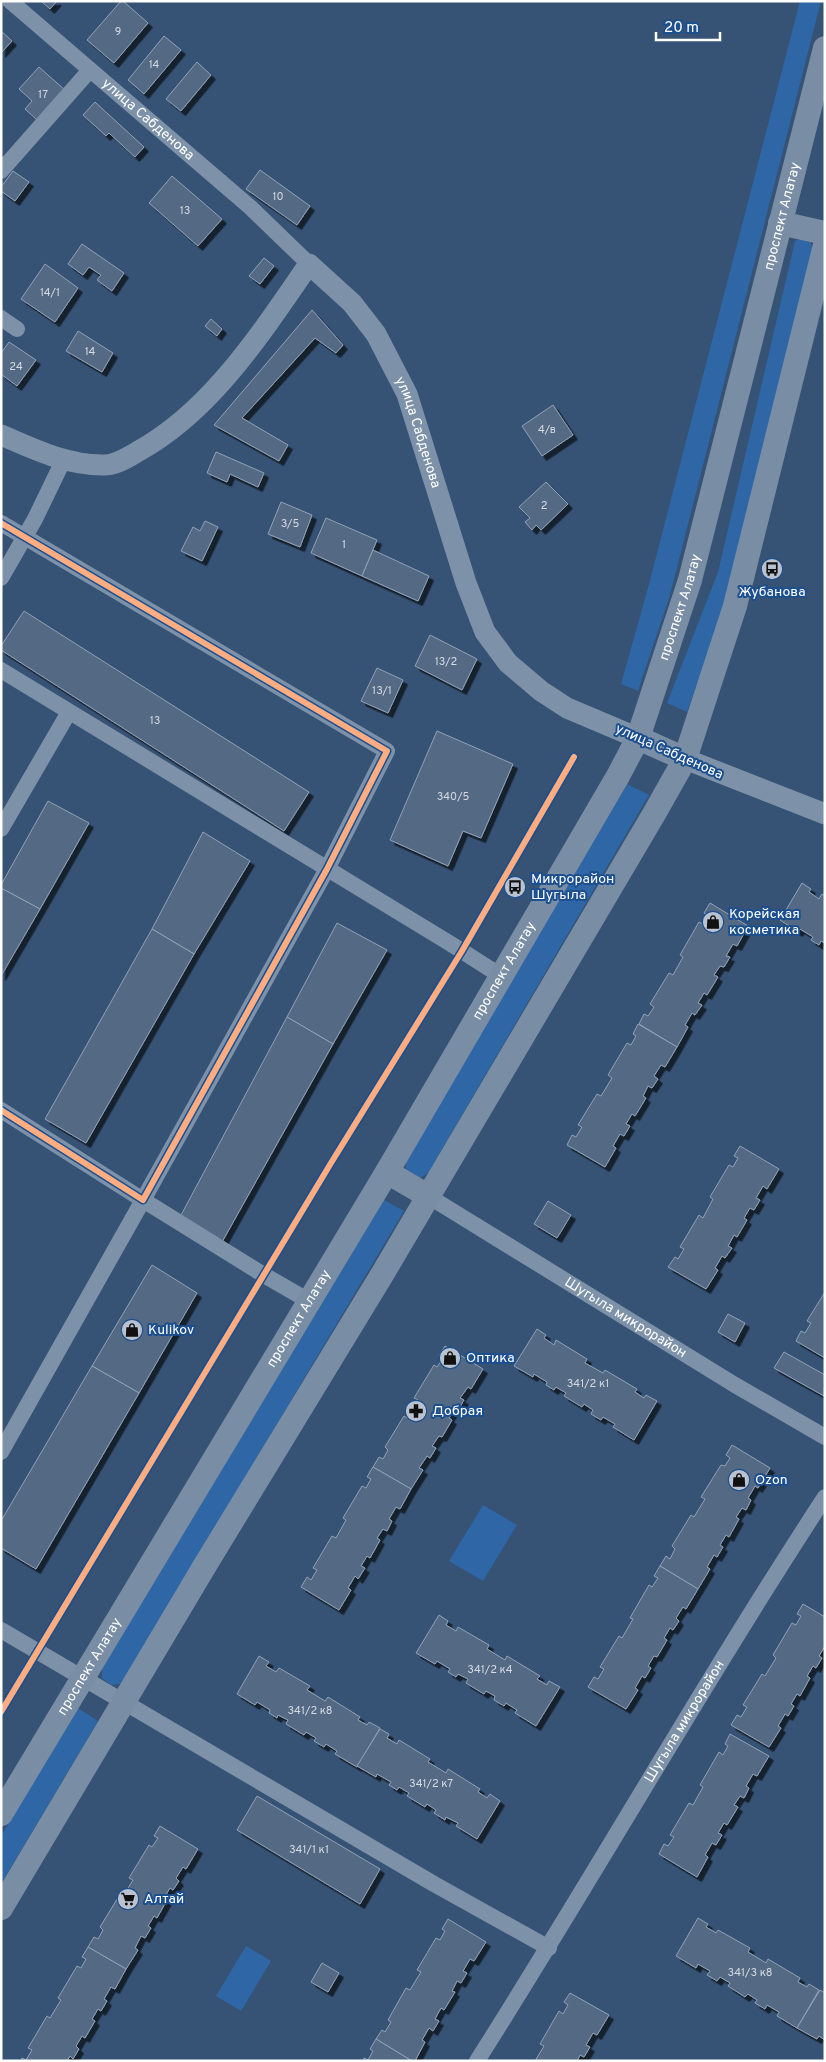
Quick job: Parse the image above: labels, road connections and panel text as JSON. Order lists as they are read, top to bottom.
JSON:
{
  "streets": {
    "main road": ["улица Сабденова", "проспект Алатау"],
    "street": ["Шугыла микрорайон"]
  },
  "crossings": [
    ["улица Сабденова", "проспект Алатау"]
  ],
  "places": {
    "bus stop": ["Жубанова", "Микрорайон Шугыла"],
    "shop": [
      "Корейская косметика",
      "Kulikov",
      "Оптика",
      "Ozon"
    ],
    "pharmacy": ["Добрая"],
    "supermarket": ["Алтай"]
  },
  "house_numbers": [
    "9",
    "14",
    "17",
    "10",
    "13",
    "14/1",
    "14",
    "24",
    "4/в",
    "2",
    "3/5",
    "1",
    "13/2",
    "13/1",
    "13",
    "340/5",
    "341/2 к1",
    "341/2 к4",
    "341/2 к8",
    "341/2 к7",
    "341/1 к1",
    "341/3 к8"
  ],
  "scale_bar": "20 m"
}
